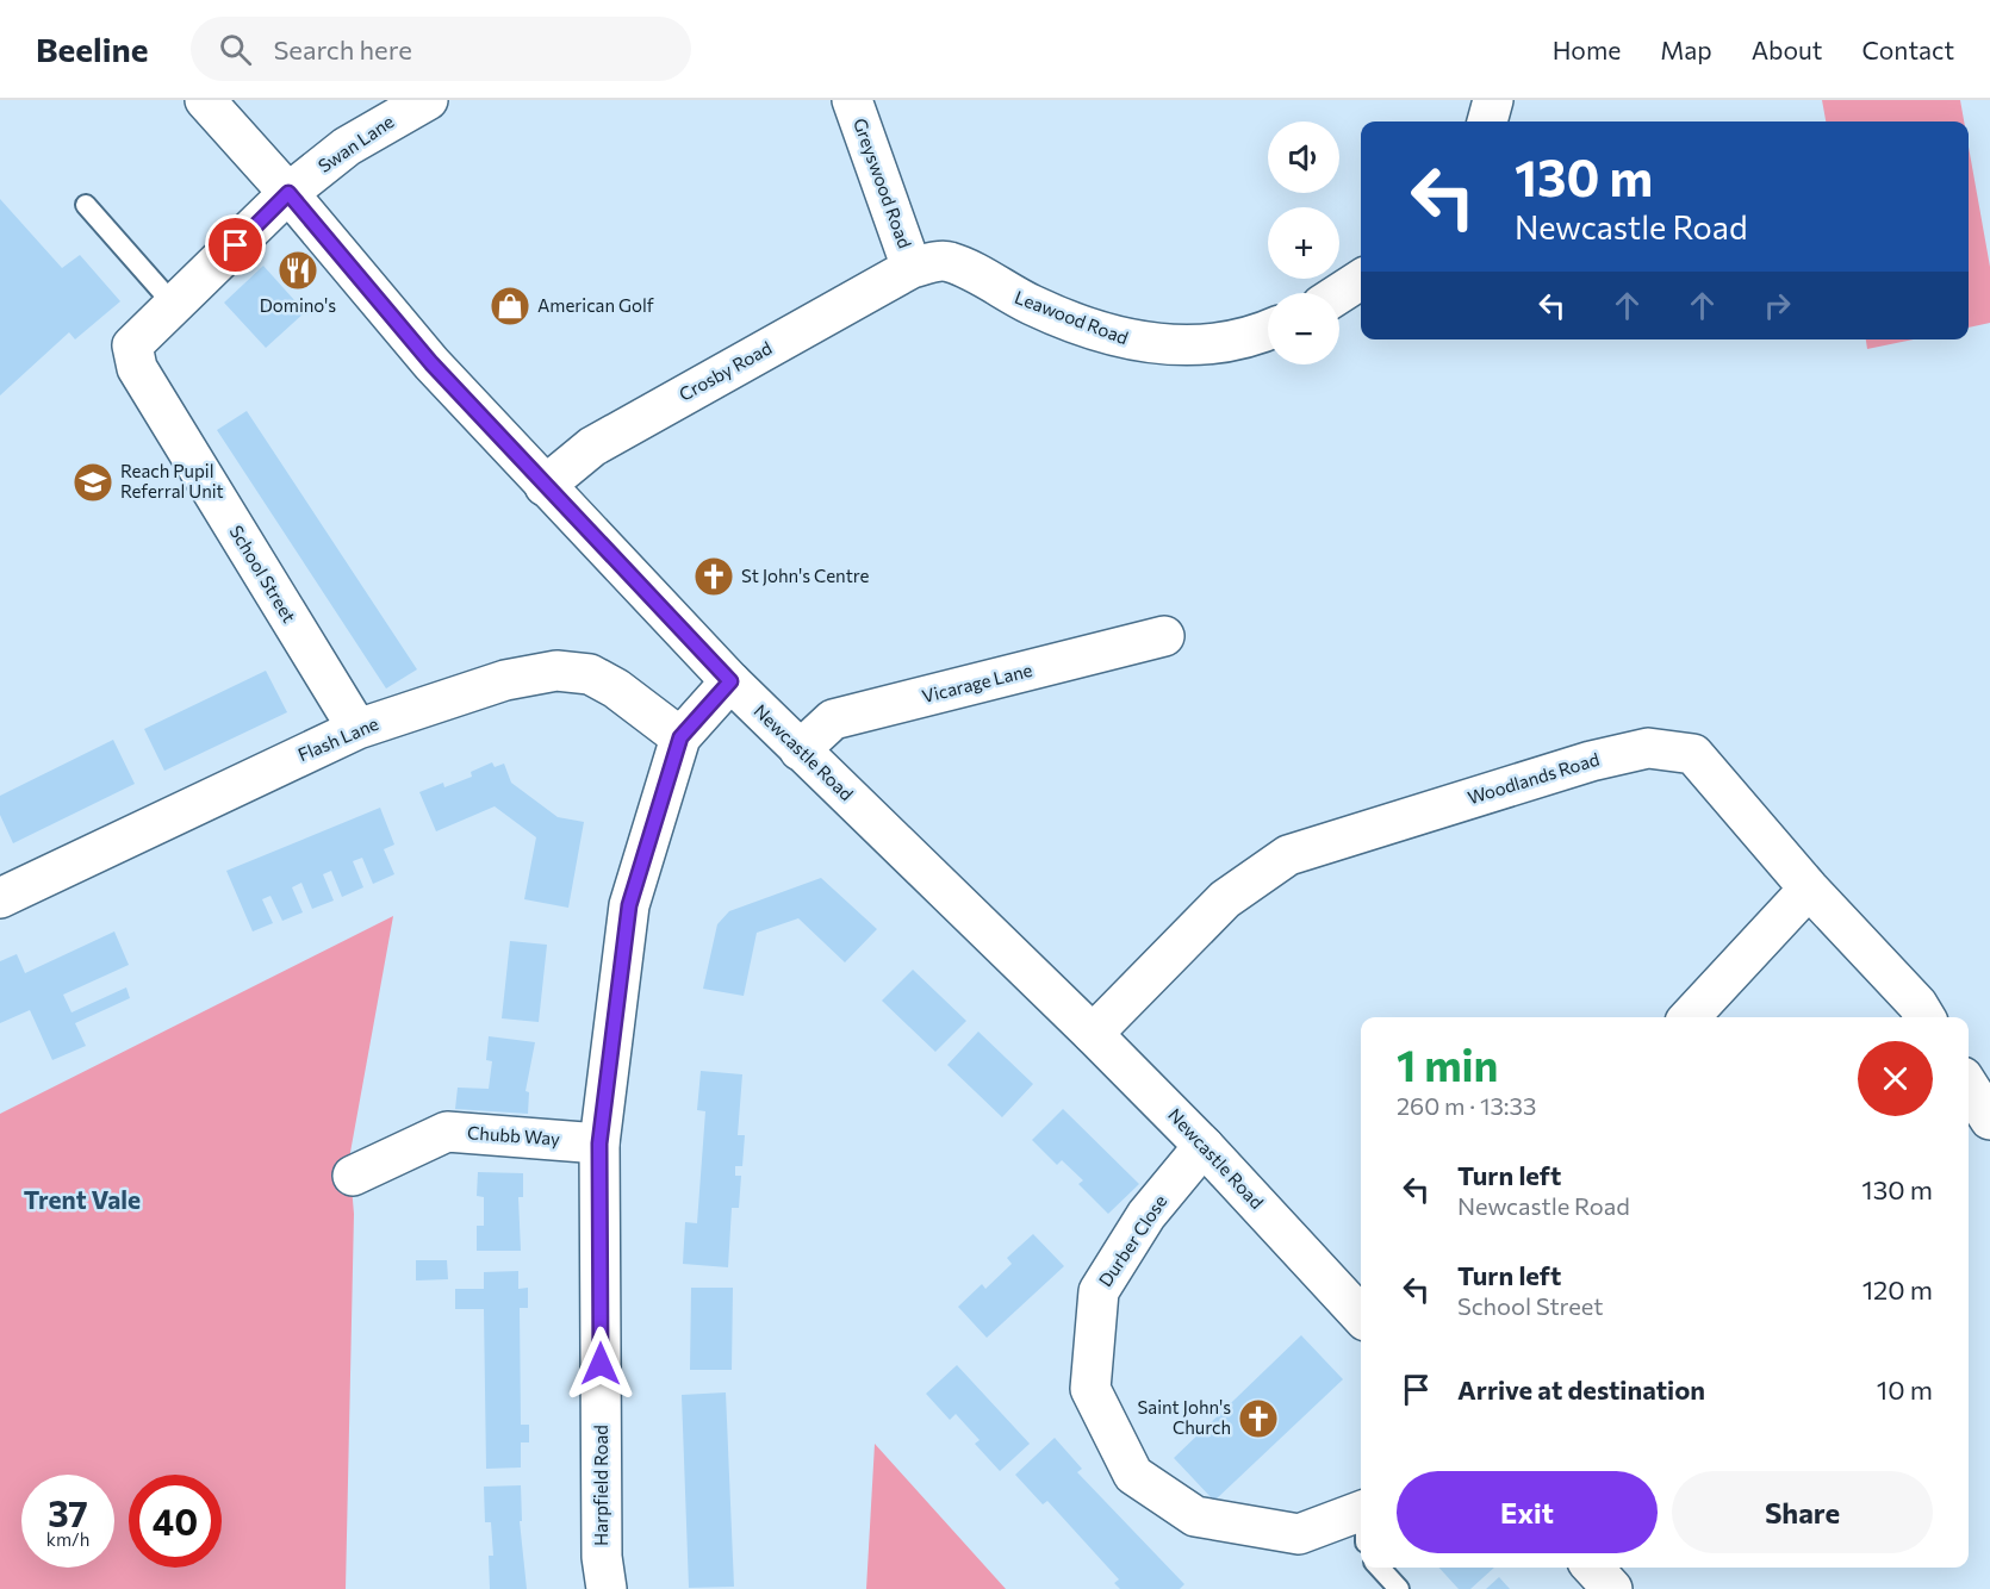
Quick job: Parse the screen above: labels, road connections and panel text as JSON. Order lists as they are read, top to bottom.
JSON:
{
  "streets": {
    "main road": [
      "Swan Lane",
      "Greyswood Road",
      "Leawood Road",
      "Crosby Road",
      "School Street",
      "Vicarage Lane",
      "Flash Lane",
      "Newcastle Road",
      "Woodlands Road",
      "Chubb Way",
      "Durber Close",
      "Harpfield Road"
    ]
  },
  "crossings": [
    ["Swan Lane", "School Street"],
    ["Swan Lane", "Newcastle Road"],
    ["Greyswood Road", "Leawood Road"],
    ["Greyswood Road", "Crosby Road"],
    ["Leawood Road", "Crosby Road"],
    ["Crosby Road", "Newcastle Road"],
    ["School Street", "Flash Lane"],
    ["School Street", "Newcastle Road"],
    ["Vicarage Lane", "Newcastle Road"],
    ["Flash Lane", "Harpfield Road"],
    ["Newcastle Road", "Woodlands Road"],
    ["Newcastle Road", "Durber Close"],
    ["Newcastle Road", "Harpfield Road"],
    ["Chubb Way", "Harpfield Road"]
  ],
  "districts": ["Trent Vale"],
  "places": {
    "restaurant": ["Domino's"],
    "shop": ["American Golf"],
    "school or university": ["Reach Pupil Referral Unit"],
    "church": ["St John's Centre", "Saint John's Church"]
  },
  "page": {
    "header": "Beeline",
    "search": "Search here",
    "nav": [
      "Home",
      "Map",
      "About",
      "Contact"
    ],
    "map_buttons": ["+", "−"],
    "turn": ["130 m", "Newcastle Road"],
    "heading": ["1 min", "260 m · 13:33"],
    "list": [
      {
        "name": "Turn left",
        "note": "Newcastle Road",
        "value": "130 m"
      },
      {
        "name": "Turn left",
        "note": "School Street",
        "value": "120 m"
      },
      {
        "name": "Arrive at destination",
        "value": "10 m"
      }
    ],
    "buttons": ["Exit", "Share"],
    "speed": "37 km/h",
    "limit": "40"
  }
}
